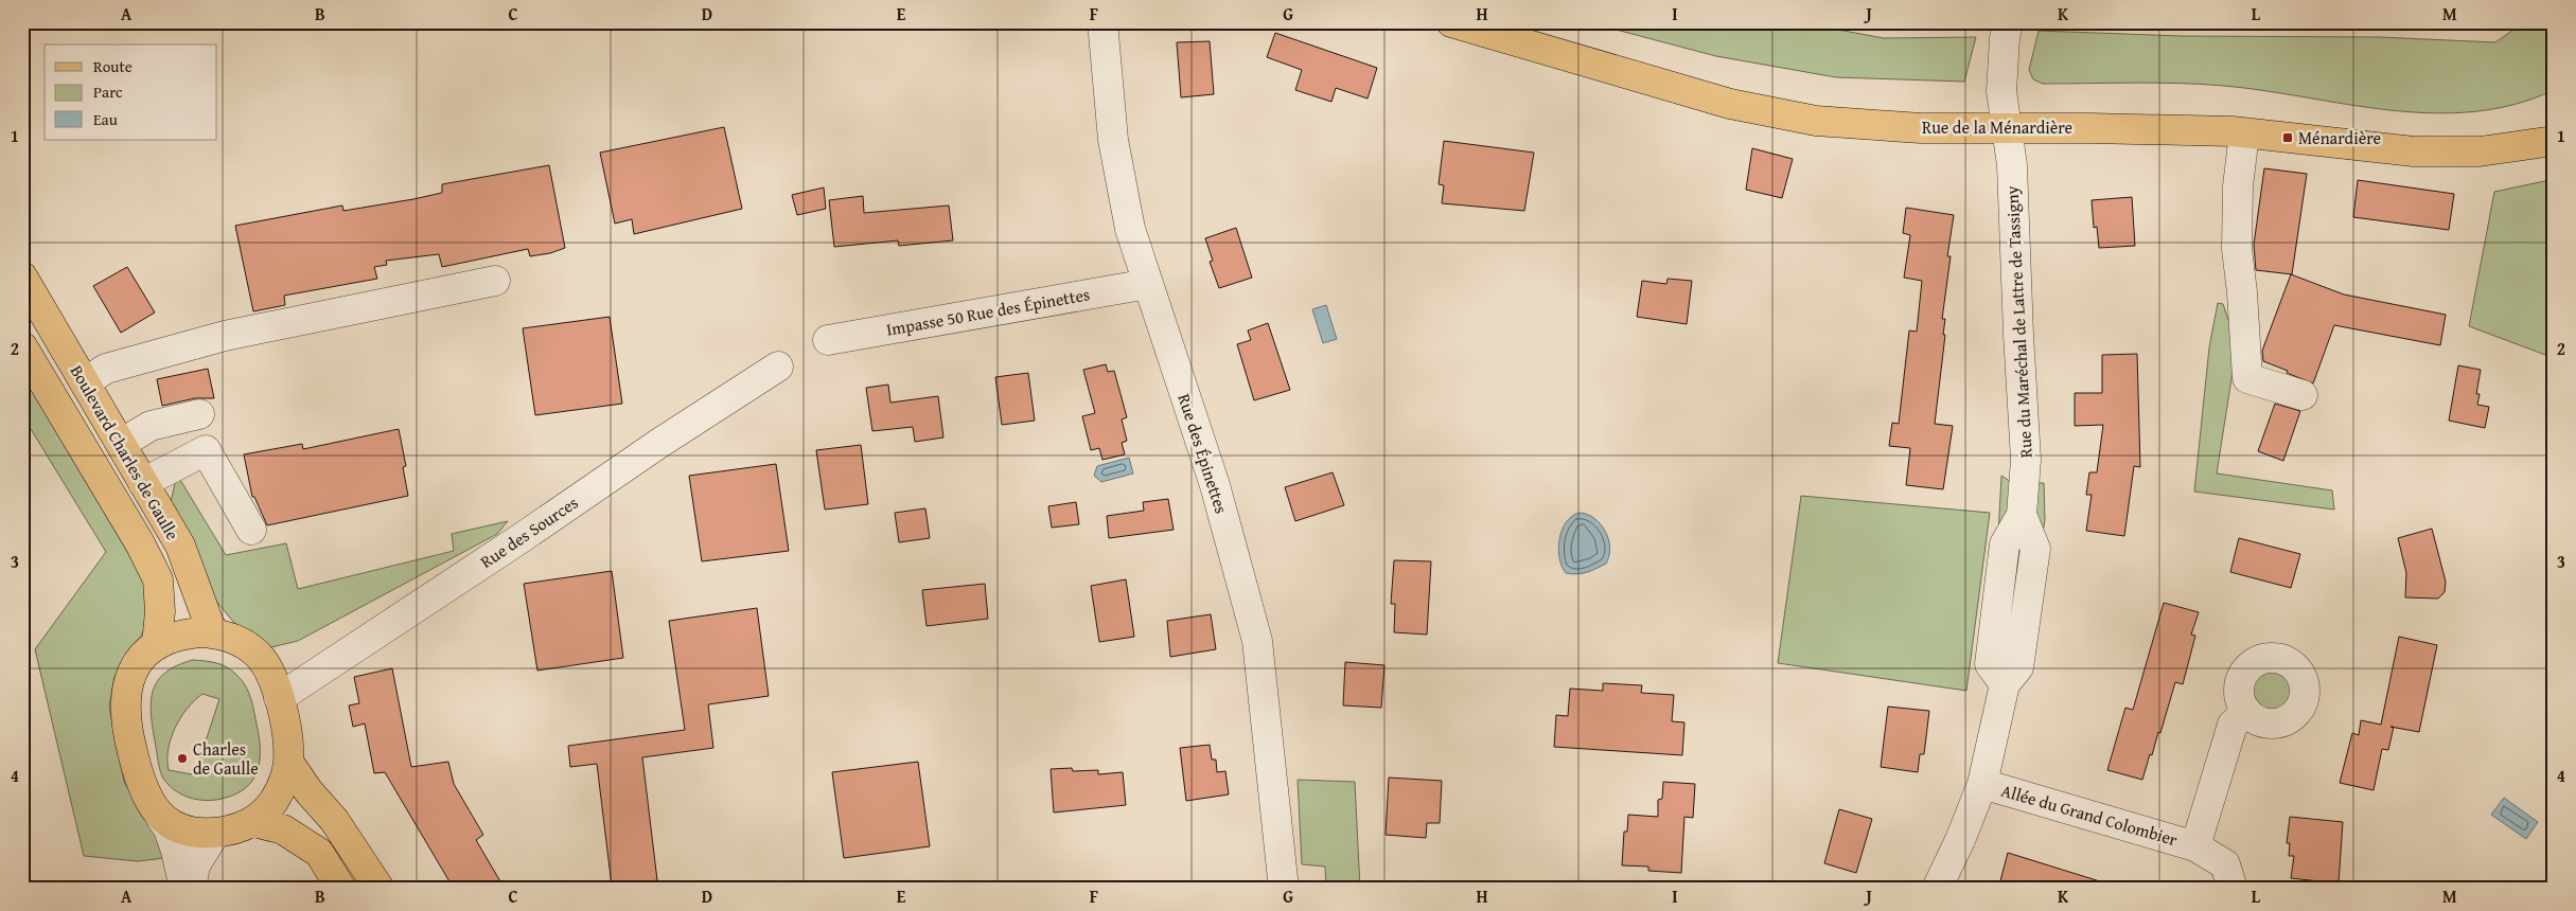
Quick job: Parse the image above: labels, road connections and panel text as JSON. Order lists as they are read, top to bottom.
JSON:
{
  "streets": {
    "main road": ["Rue de la Ménardière", "Boulevard Charles de Gaulle"],
    "street": [
      "Impasse 50 Rue des Épinettes",
      "Rue du Maréchal de Lattre de Tassigny",
      "Rue des Épinettes",
      "Rue des Sources",
      "Allée du Grand Colombier"
    ]
  },
  "crossings": [
    ["Rue de la Ménardière", "Rue du Maréchal de Lattre de Tassigny"],
    ["Impasse 50 Rue des Épinettes", "Rue des Épinettes"],
    ["Rue du Maréchal de Lattre de Tassigny", "Allée du Grand Colombier"],
    ["Boulevard Charles de Gaulle", "Rue des Sources"]
  ],
  "places": {
    "transit": ["Ménardière"],
    "other": ["Charles de Gaulle"]
  },
  "legend": ["Route", "Parc", "Eau"],
  "grid": {
    "columns": [
      "A",
      "B",
      "C",
      "D",
      "E",
      "F",
      "G",
      "H",
      "I",
      "J",
      "K",
      "L",
      "M"
    ],
    "rows": [
      "1",
      "2",
      "3",
      "4"
    ]
  }
}
